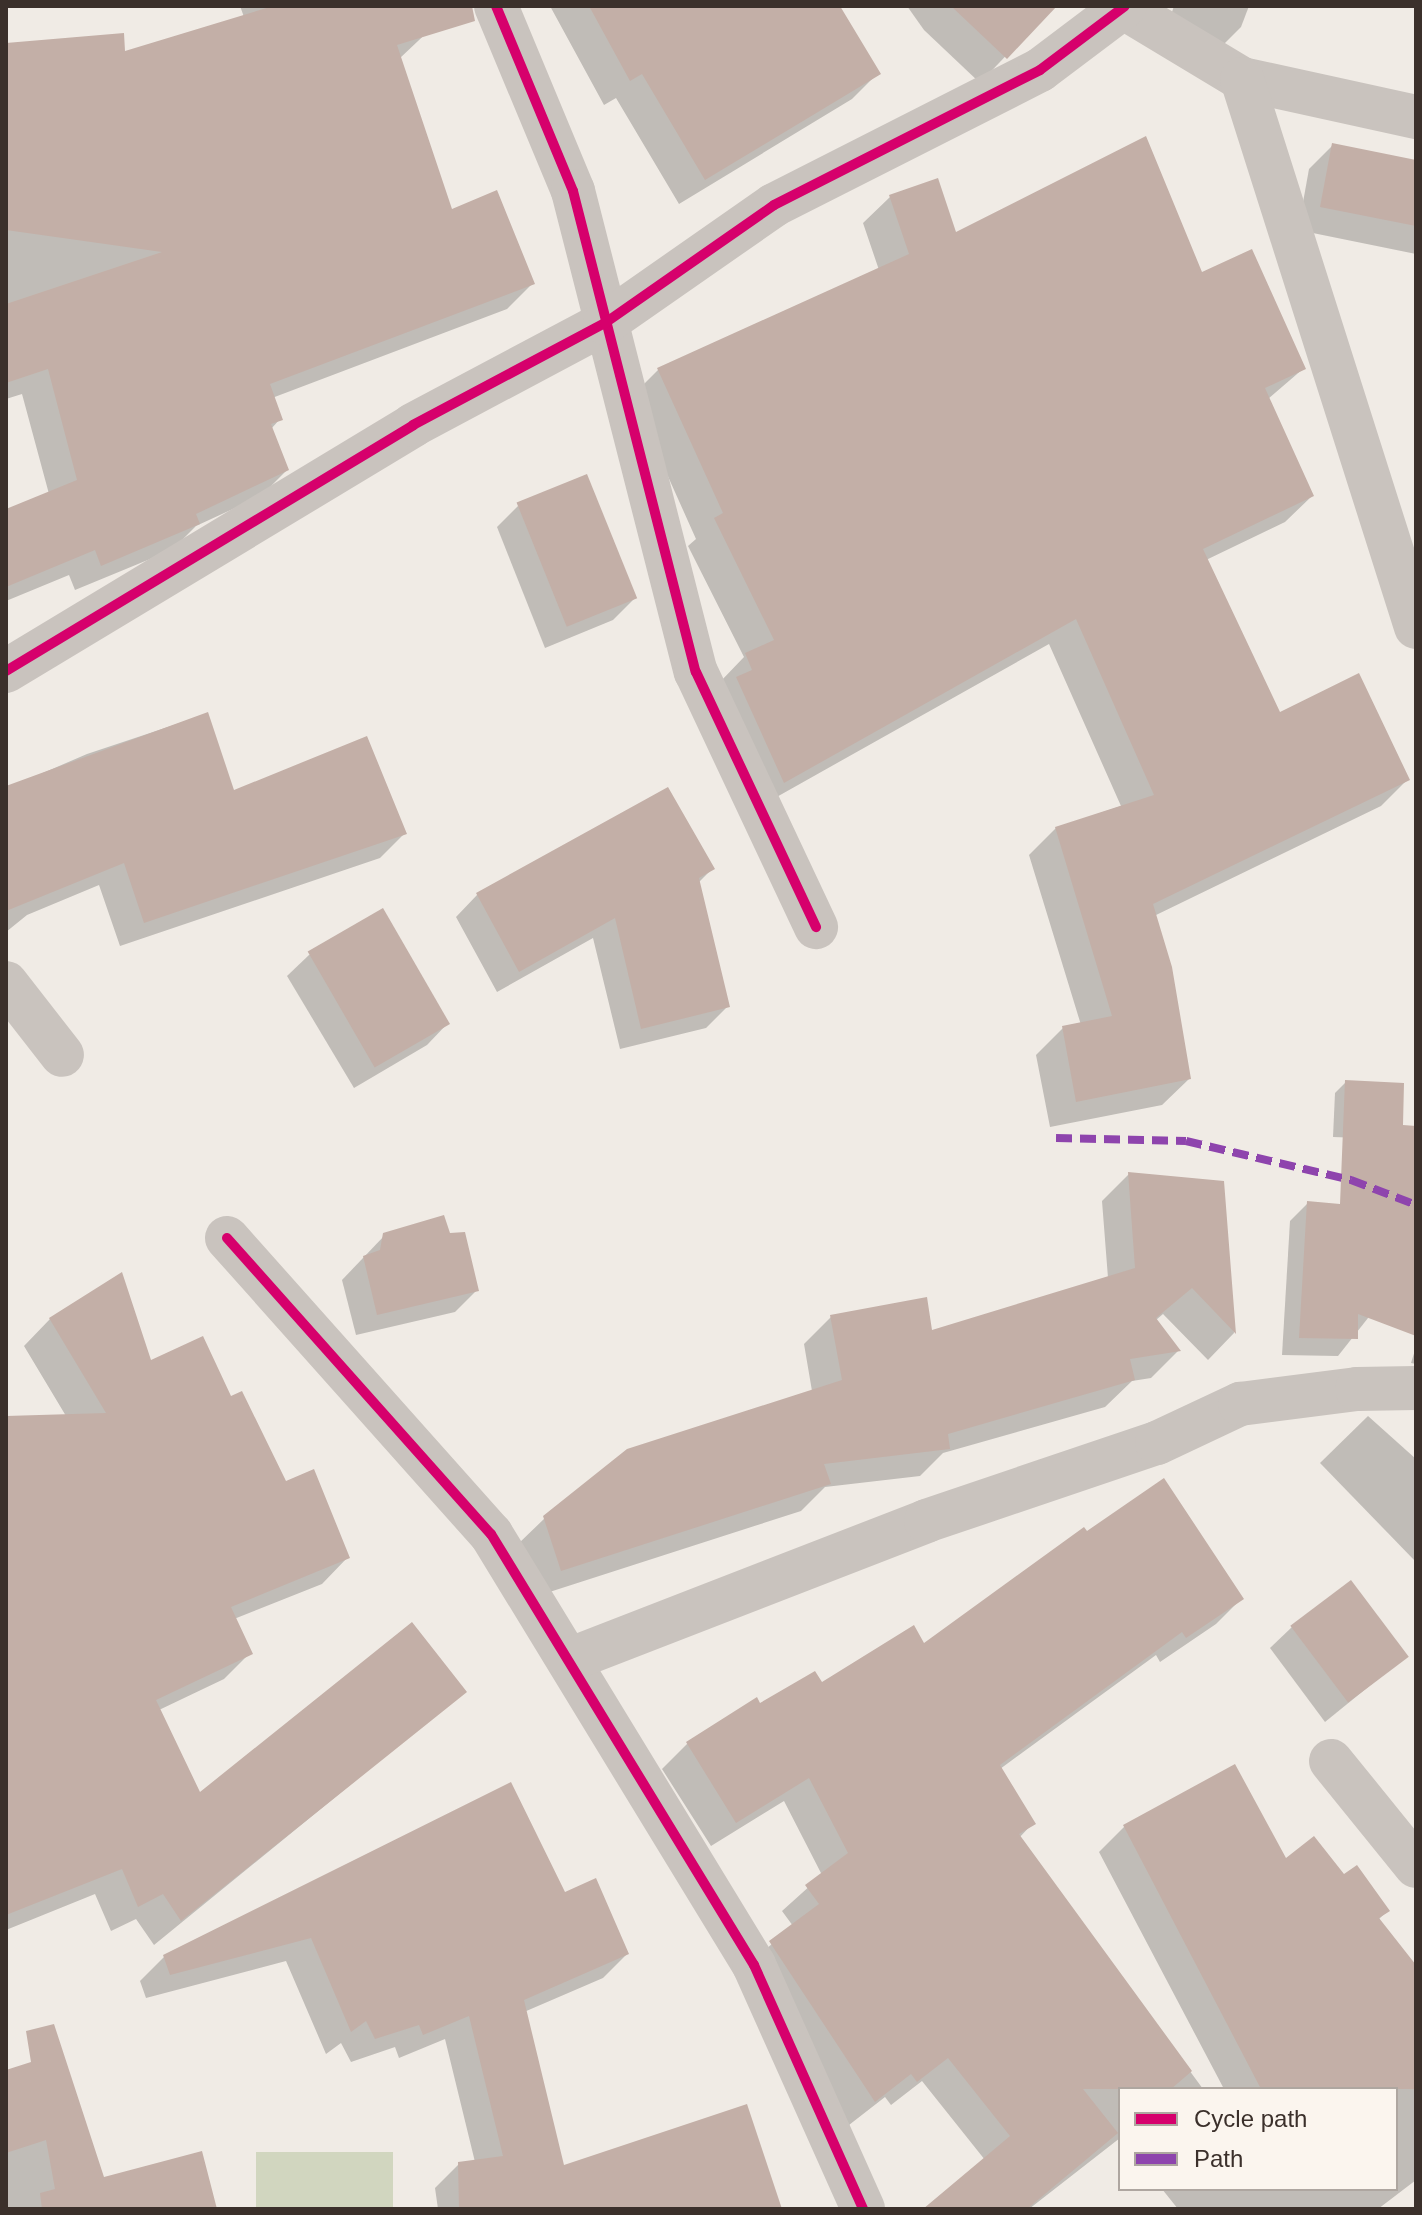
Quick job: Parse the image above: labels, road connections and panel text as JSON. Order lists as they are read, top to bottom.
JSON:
{
  "legend": ["Cycle path", "Path"]
}
